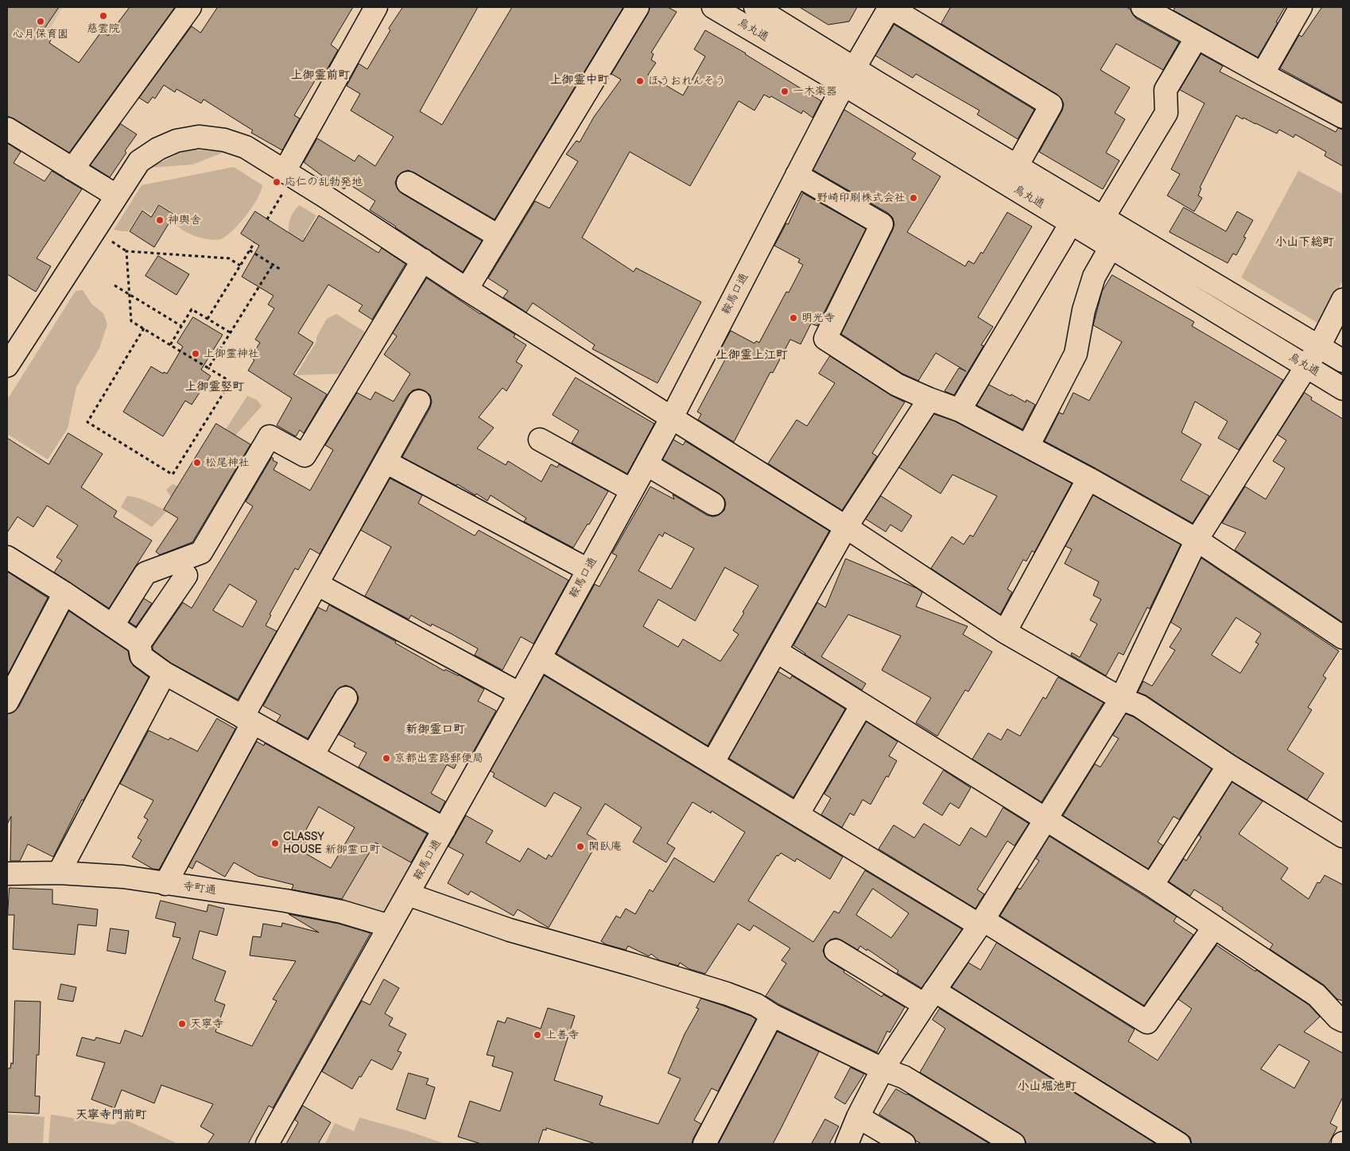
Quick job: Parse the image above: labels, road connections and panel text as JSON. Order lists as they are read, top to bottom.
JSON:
{
  "streets": {
    "main road": ["烏丸通", "鞍馬口通", "寺町通"]
  },
  "crossings": [
    ["烏丸通", "鞍馬口通"],
    ["鞍馬口通", "寺町通"]
  ],
  "districts": [
    "上御霊前町",
    "上御霊中町",
    "小山下総町",
    "上御霊上江町",
    "上御霊竪町",
    "新御霊口町",
    "小山堀池町",
    "天寧寺門前町"
  ],
  "places": [
    "慈雲院",
    "心月保育園",
    "ほうおれんそう",
    "一木楽器",
    "応仁の乱勃発地",
    "野崎印刷株式会社",
    "神輿舎",
    "明光寺",
    "上御霊神社",
    "松尾神社",
    "京都出雲路郵便局",
    "CLASSY HOUSE 新御霊口町",
    "閑臥庵",
    "天寧寺",
    "上善寺"
  ]
}
